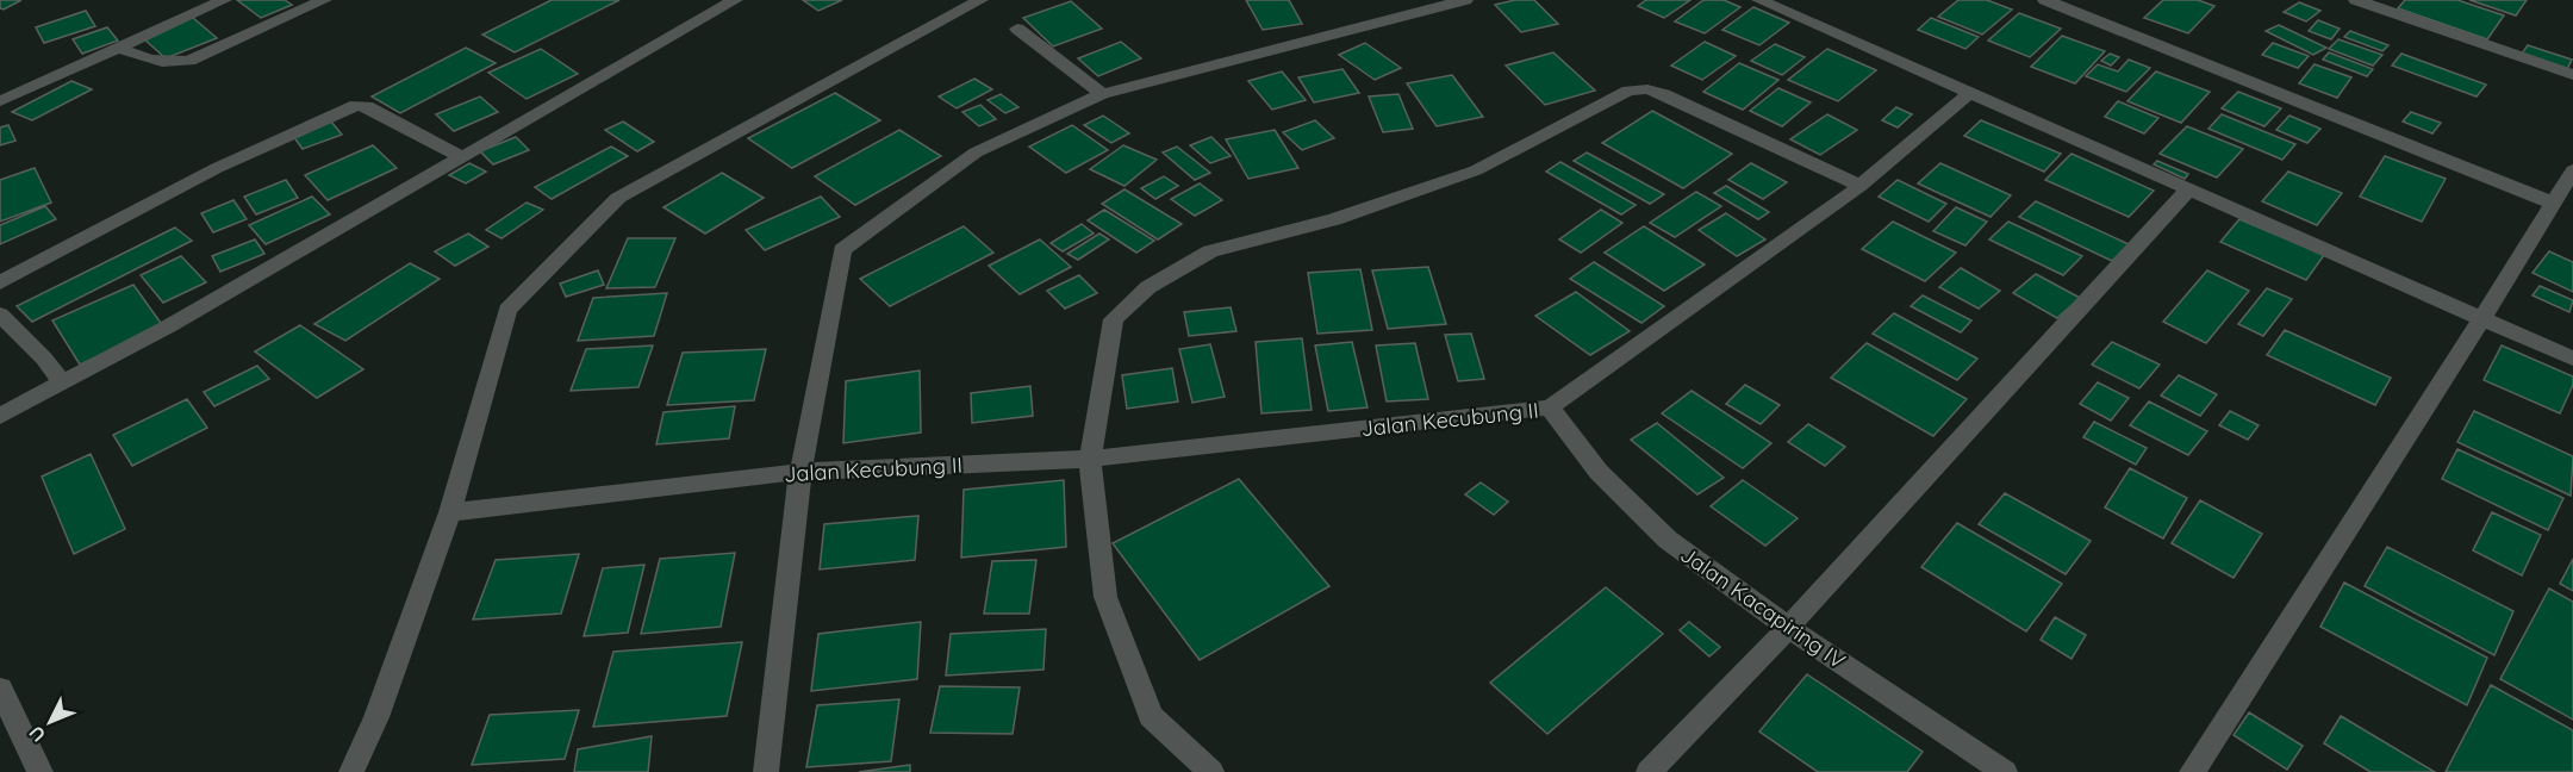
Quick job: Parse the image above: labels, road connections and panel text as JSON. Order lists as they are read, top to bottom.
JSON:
{
  "streets": {
    "street": ["Jalan Kecubung II", "Jalan Kacapiring IV"]
  },
  "crossings": [
    ["Jalan Kecubung II", "Jalan Kacapiring IV"]
  ],
  "north": "bottom left"
}
